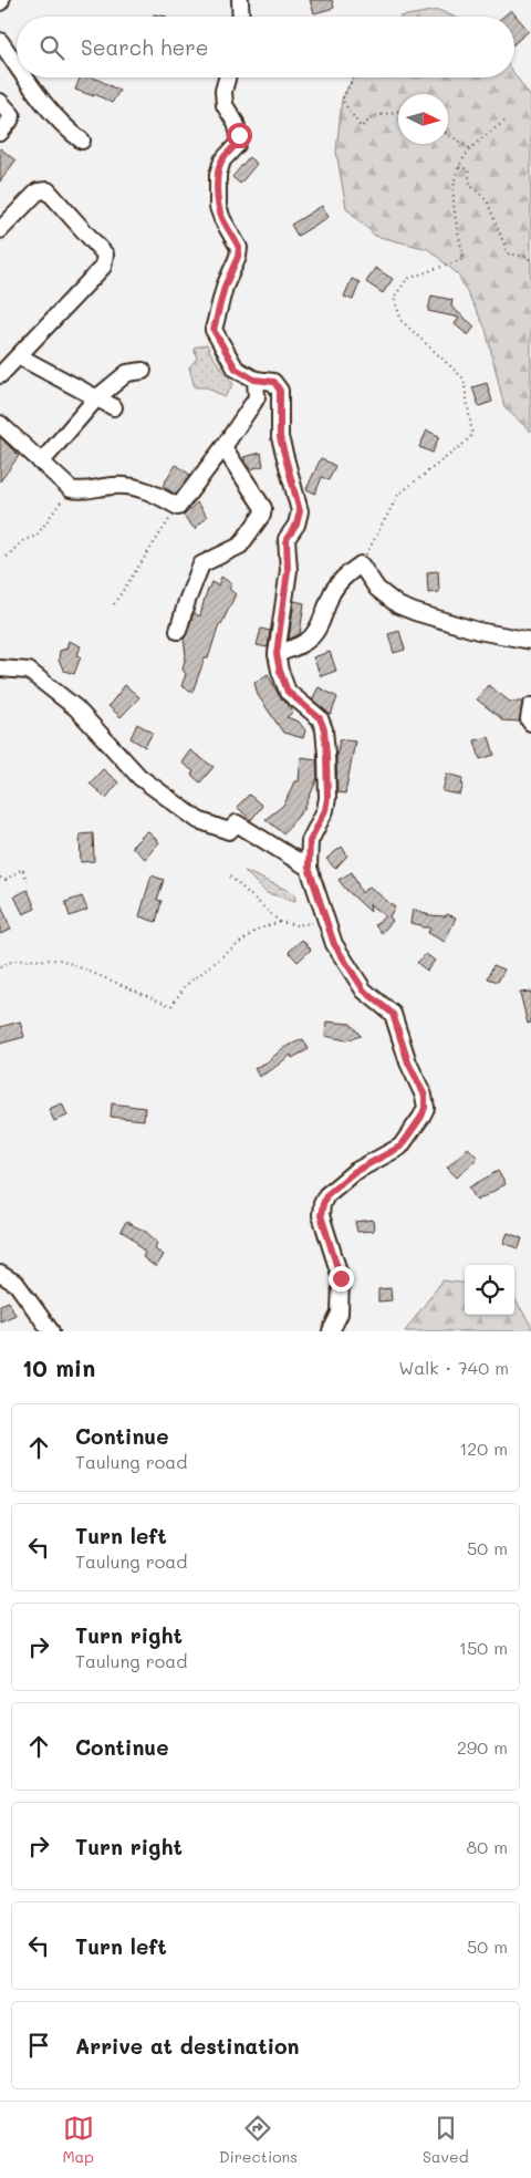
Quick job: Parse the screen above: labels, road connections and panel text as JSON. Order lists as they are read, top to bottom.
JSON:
{
  "north": "right",
  "page": {
    "search": "Search here",
    "heading": ["10 min", "Walk · 740 m"],
    "list": [
      ["Continue", "Taulung road", "120 m"],
      ["Turn left", "Taulung road", "50 m"],
      ["Turn right", "Taulung road", "150 m"],
      ["Continue", "290 m"],
      ["Turn right", "80 m"],
      ["Turn left", "50 m"],
      "Arrive at destination"
    ],
    "nav": ["Map", "Directions", "Saved"]
  }
}
